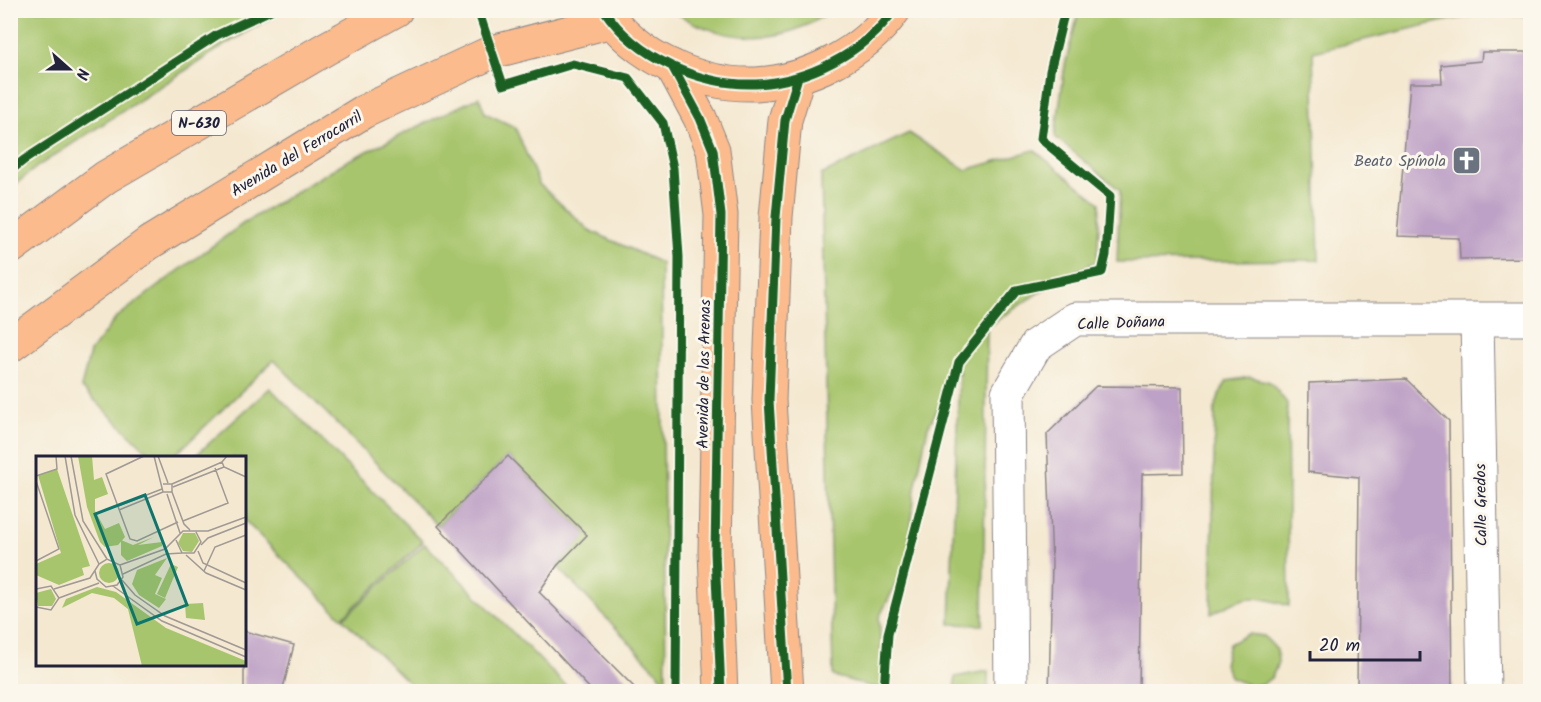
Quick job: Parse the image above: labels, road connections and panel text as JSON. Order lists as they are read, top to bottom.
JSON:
{
  "streets": {
    "main road": ["N-630", "Avenida del Ferrocarril", "Avenida de las Arenas"],
    "street": ["Calle Doñana", "Calle Gredos"]
  },
  "crossings": [
    ["Calle Doñana", "Calle Gredos"]
  ],
  "places": {
    "church": ["Beato Spínola"]
  },
  "scale_bar": "20 m",
  "north": "right"
}
